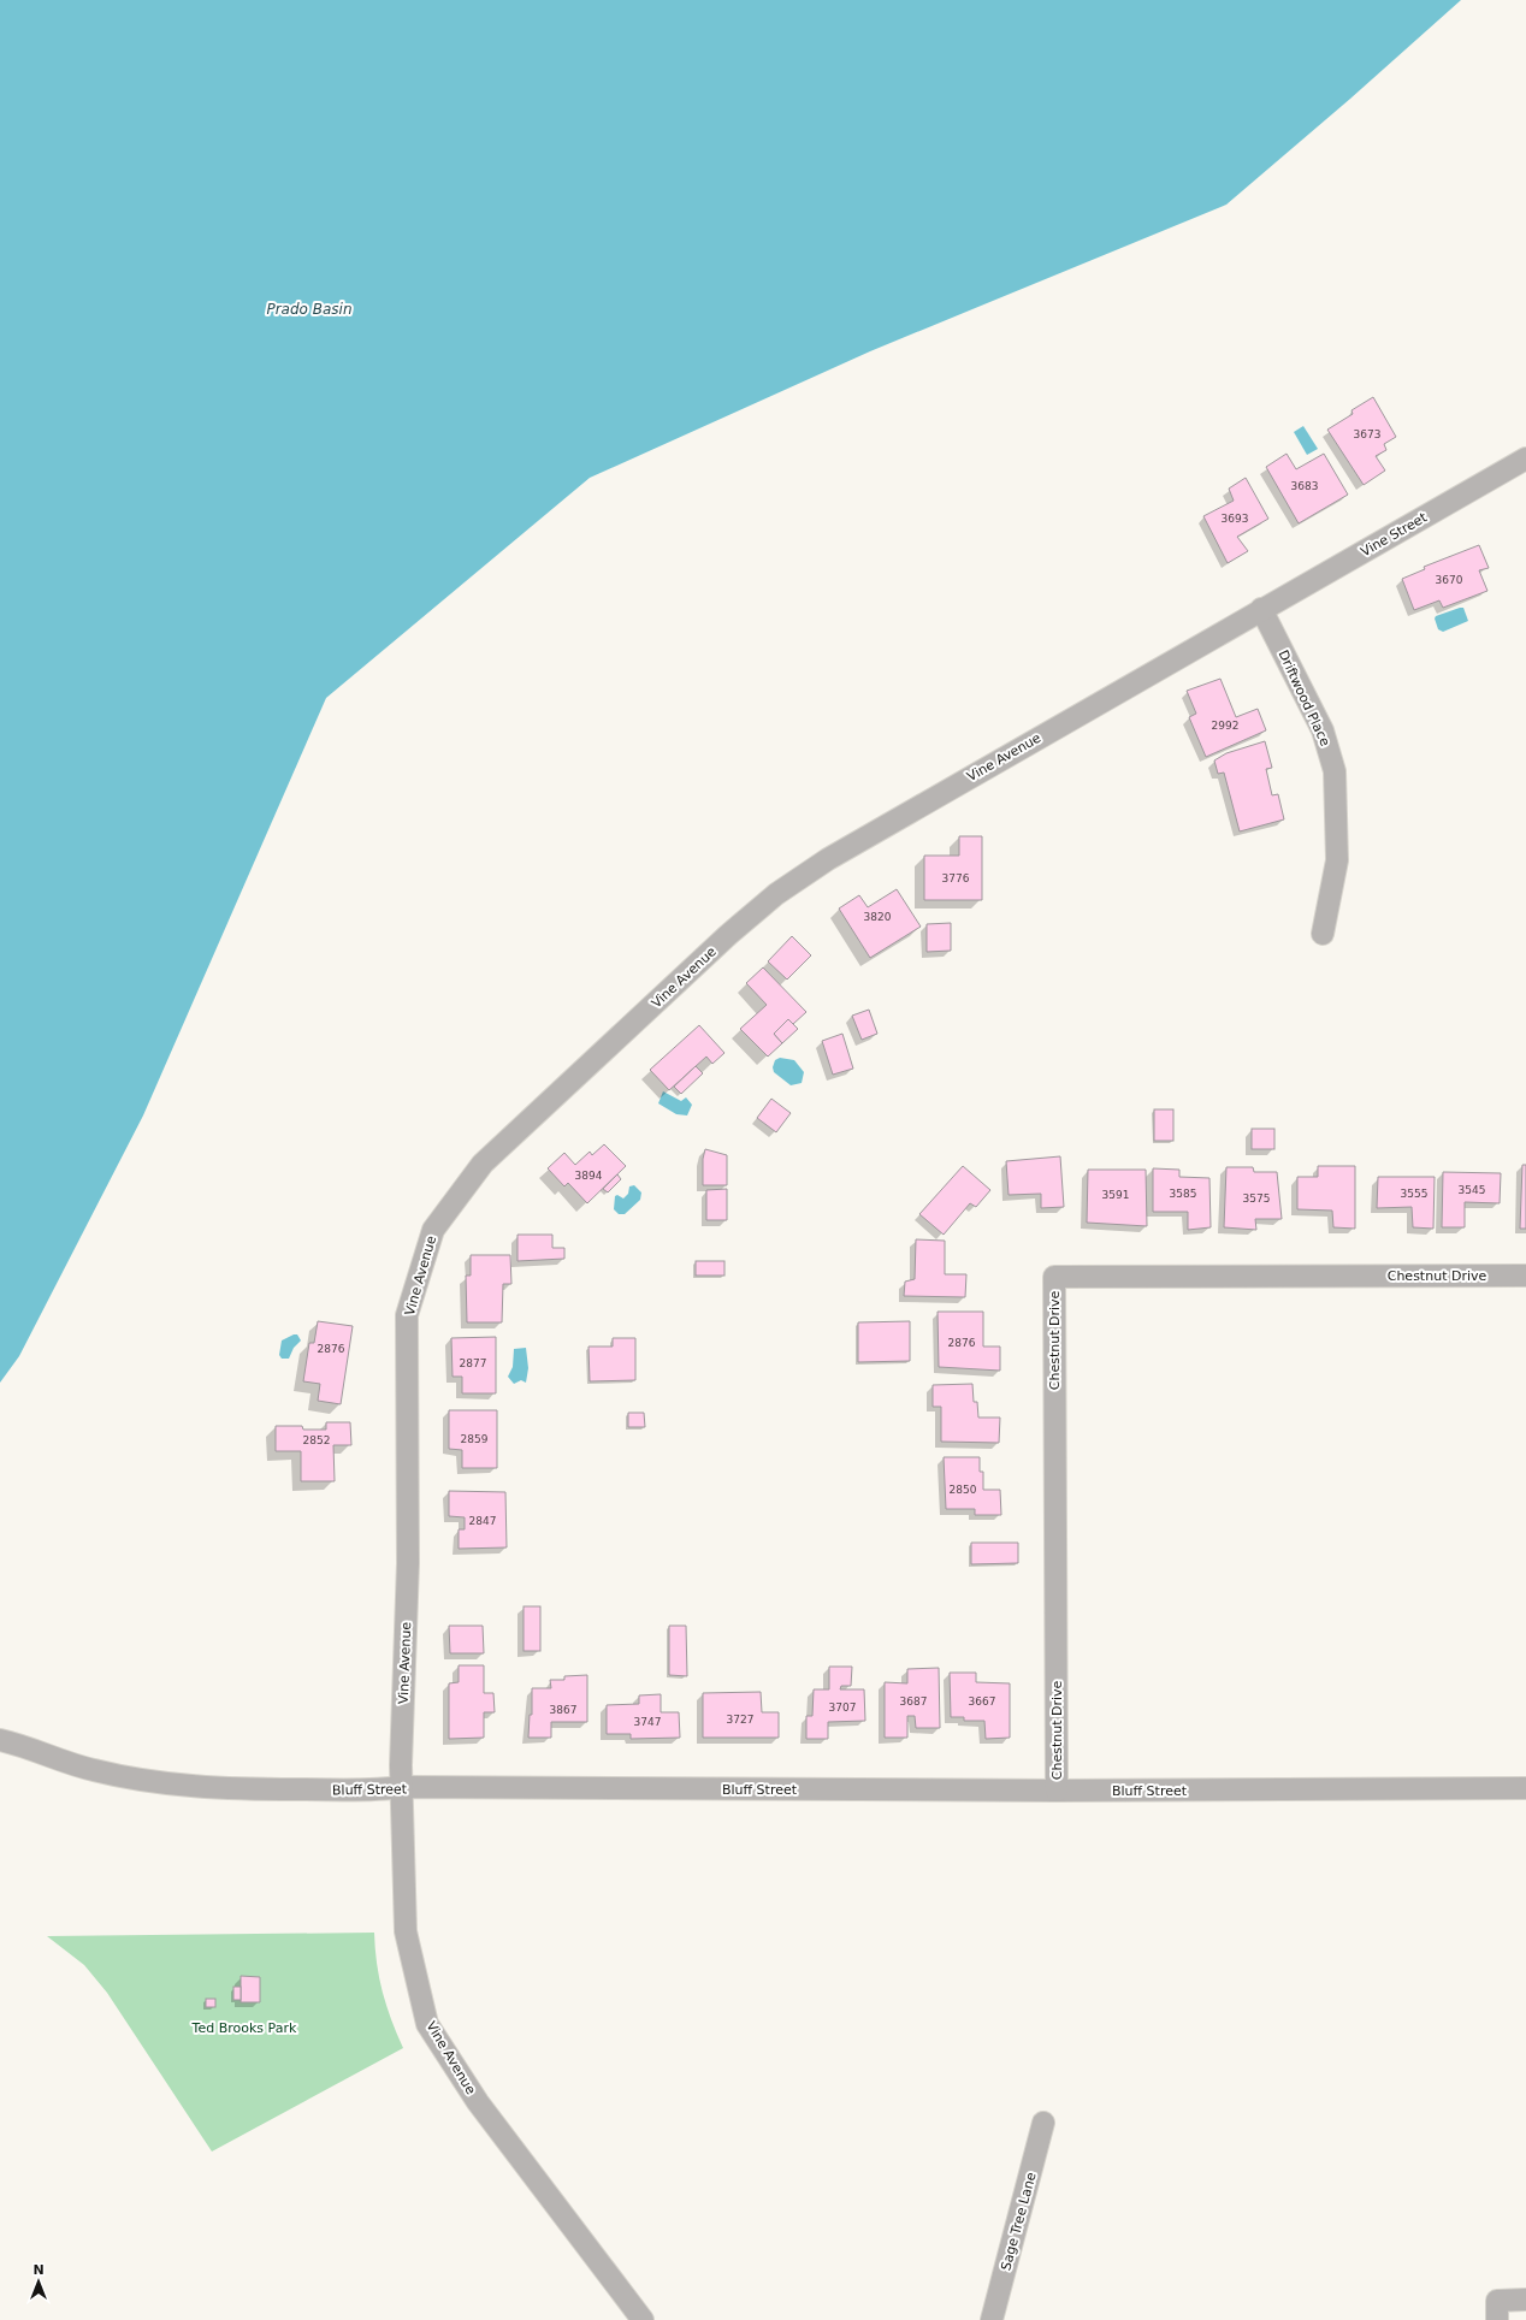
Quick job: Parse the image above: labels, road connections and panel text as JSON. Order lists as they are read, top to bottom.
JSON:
{
  "streets": {
    "street": [
      "Vine Street",
      "Driftwood Place",
      "Vine Avenue",
      "Chestnut Drive",
      "Bluff Street",
      "Sage Tree Lane"
    ]
  },
  "crossings": [
    ["Vine Street", "Driftwood Place"],
    ["Vine Street", "Vine Avenue"],
    ["Driftwood Place", "Vine Avenue"],
    ["Vine Avenue", "Bluff Street"],
    ["Chestnut Drive", "Bluff Street"]
  ],
  "water": ["Prado Basin"],
  "parks": ["Ted Brooks Park"],
  "house_numbers": [
    "3673",
    "3683",
    "3693",
    "3670",
    "2992",
    "3776",
    "3820",
    "3894",
    "3545",
    "3585",
    "3555",
    "3591",
    "3575",
    "2876",
    "2876",
    "2877",
    "2859",
    "2852",
    "2850",
    "2847",
    "3687",
    "3667",
    "3707",
    "3867",
    "3727",
    "3747"
  ],
  "north": "top"
}
